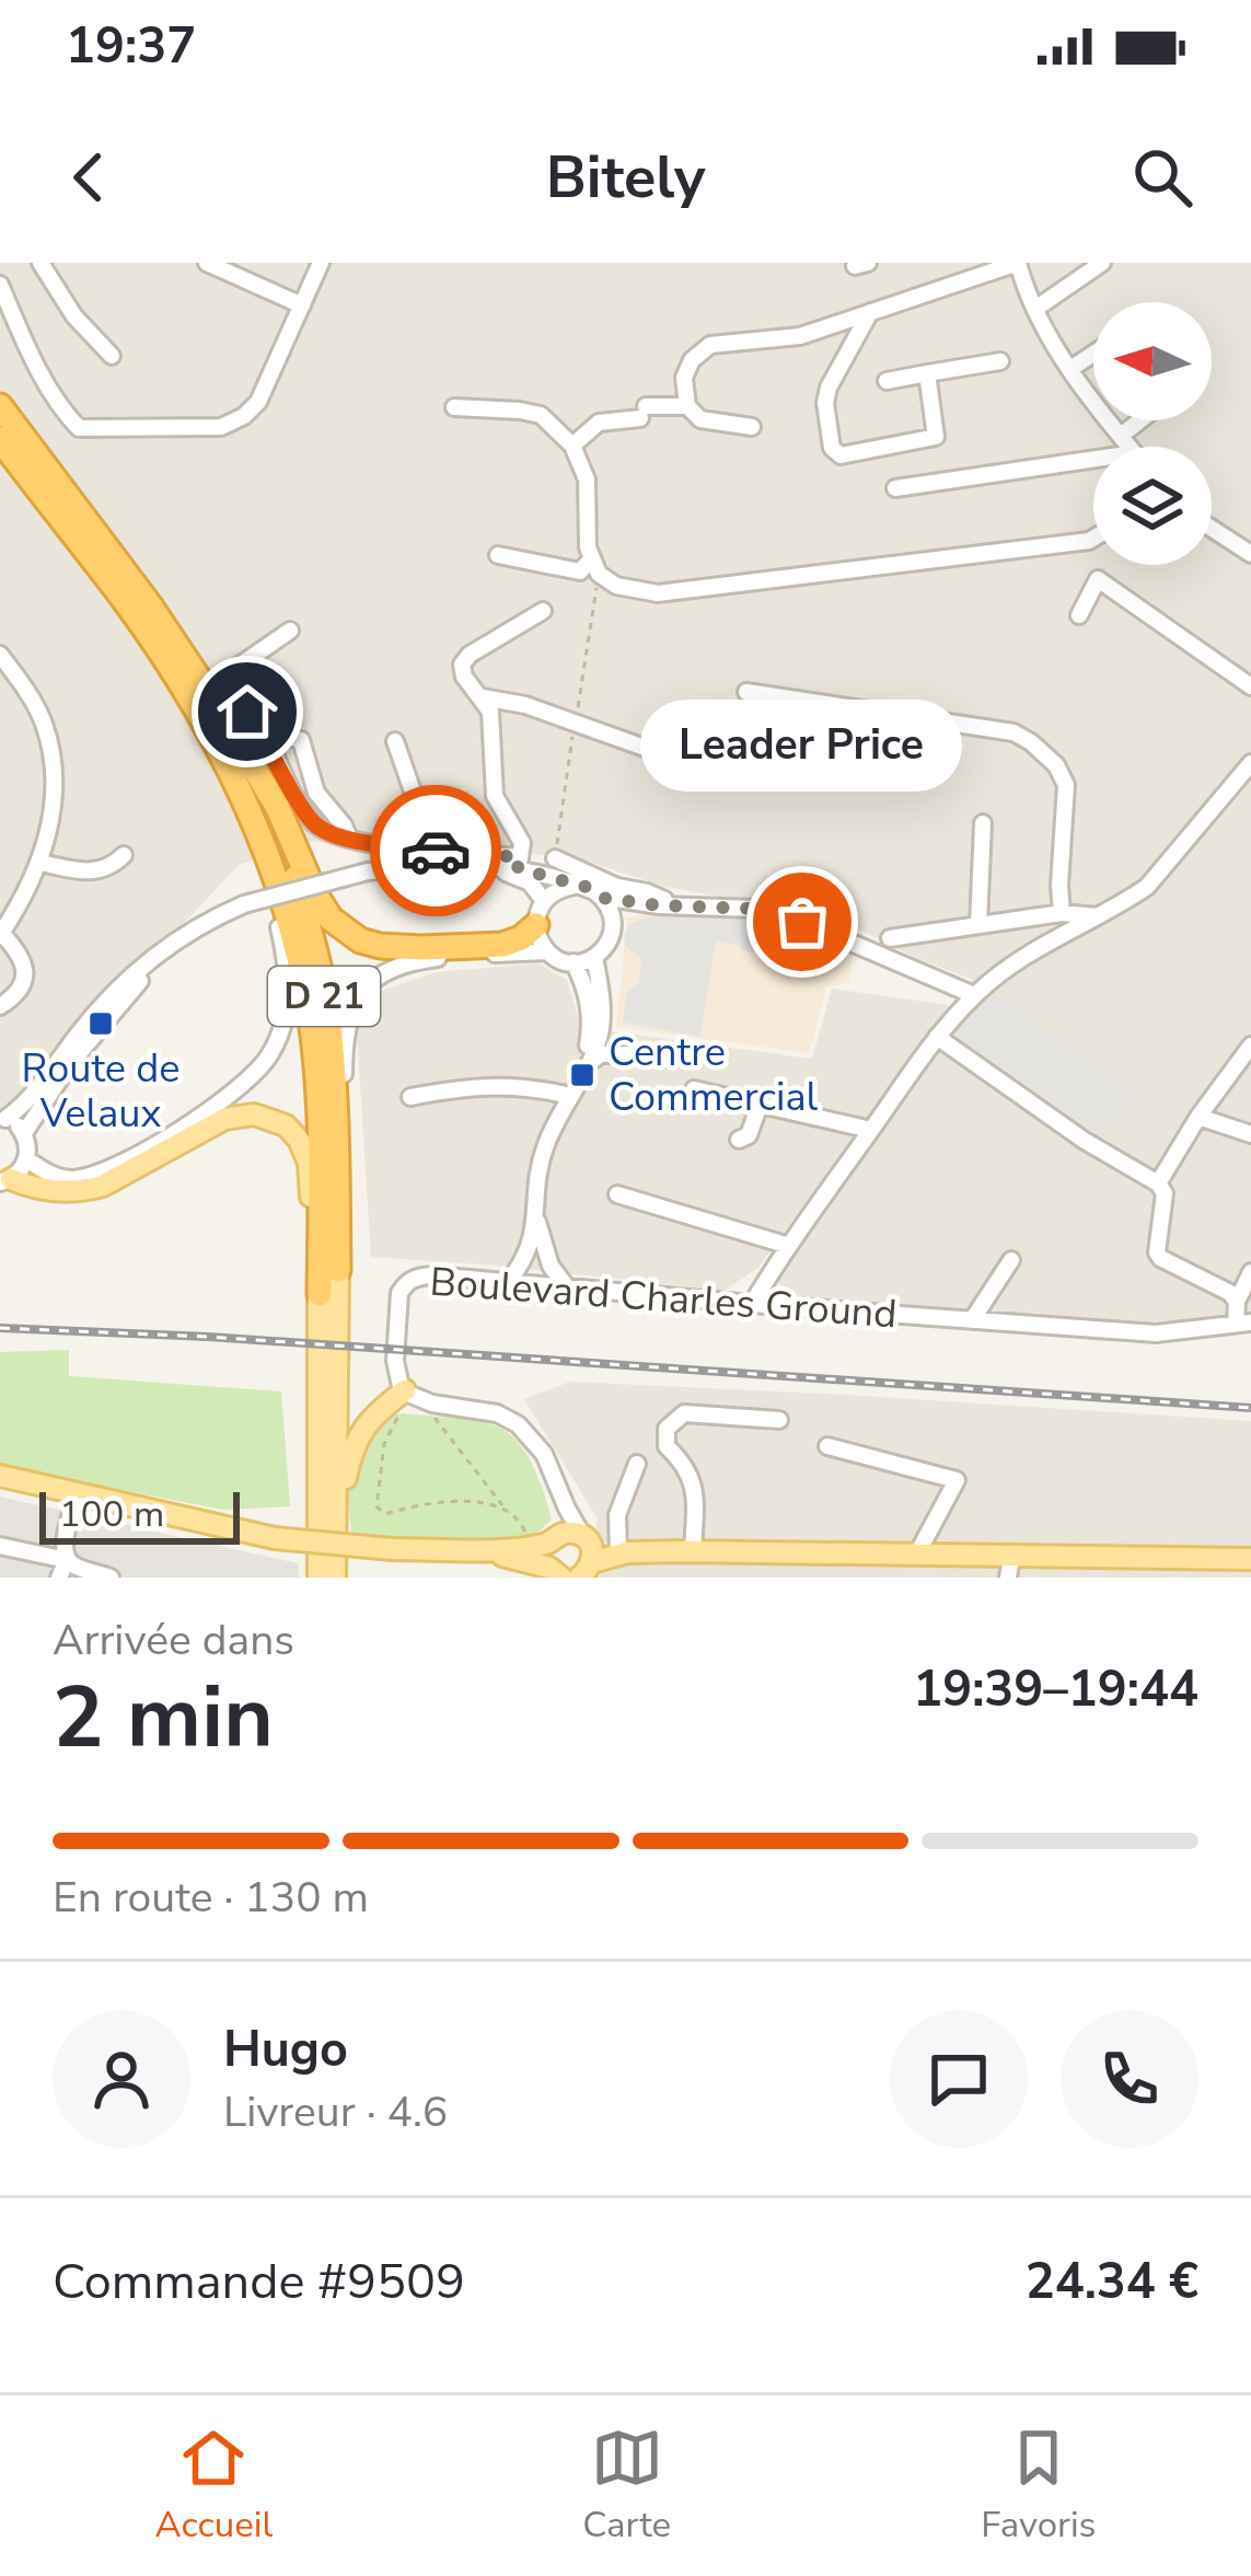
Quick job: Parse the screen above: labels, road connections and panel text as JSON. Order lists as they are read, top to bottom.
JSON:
{
  "streets": {
    "highway": ["D 21"],
    "street": ["Boulevard Charles Ground"]
  },
  "places": {
    "other": ["Leader Price"],
    "transit": ["Route de Velaux", "Centre Commercial"]
  },
  "scale_bar": "100 m",
  "north": "left",
  "page": {
    "status": "19:37",
    "header": "Bitely",
    "bubble": "Leader Price",
    "scale": "100 m",
    "heading": ["2 min", "Arrivée dans", "19:39–19:44"],
    "panel": [
      "Hugo",
      "Livreur · 4.6",
      "Commande #9509",
      "24.34 €"
    ],
    "bar": "En route · 130 m",
    "tabs": ["Accueil", "Carte", "Favoris"]
  }
}
